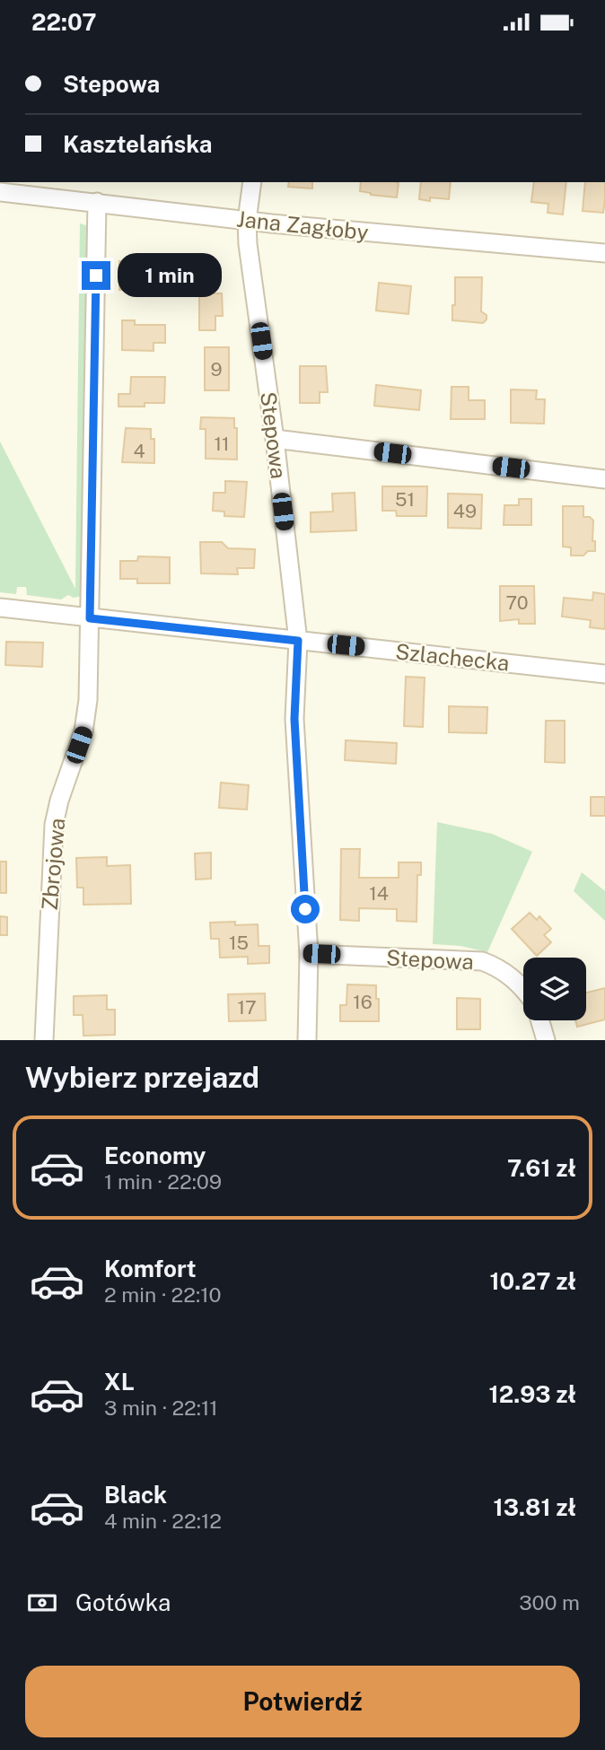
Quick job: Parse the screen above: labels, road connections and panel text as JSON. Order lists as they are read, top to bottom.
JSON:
{
  "streets": {
    "street": [
      "Jana Zagłoby",
      "Stepowa",
      "Szlachecka",
      "Zbrojowa"
    ]
  },
  "crossings": [
    ["Jana Zagłoby", "Stepowa"],
    ["Jana Zagłoby", "Zbrojowa"],
    ["Stepowa", "Szlachecka"],
    ["Szlachecka", "Zbrojowa"]
  ],
  "house_numbers": [
    "9",
    "11",
    "4",
    "51",
    "49",
    "70",
    "14",
    "15",
    "16",
    "17"
  ],
  "page": {
    "status": "22:07",
    "banner": ["Stepowa", "Kasztelańska"],
    "bubble": "1 min",
    "heading": "Wybierz przejazd",
    "list": [
      {
        "name": "Economy",
        "note": "1 min · 22:09",
        "value": "7.61 zł"
      },
      {
        "name": "Komfort",
        "note": "2 min · 22:10",
        "value": "10.27 zł"
      },
      {
        "name": "XL",
        "note": "3 min · 22:11",
        "value": "12.93 zł"
      },
      {
        "name": "Black",
        "note": "4 min · 22:12",
        "value": "13.81 zł"
      }
    ],
    "pay": ["Gotówka", "300 m"],
    "buttons": "Potwierdź"
  }
}
